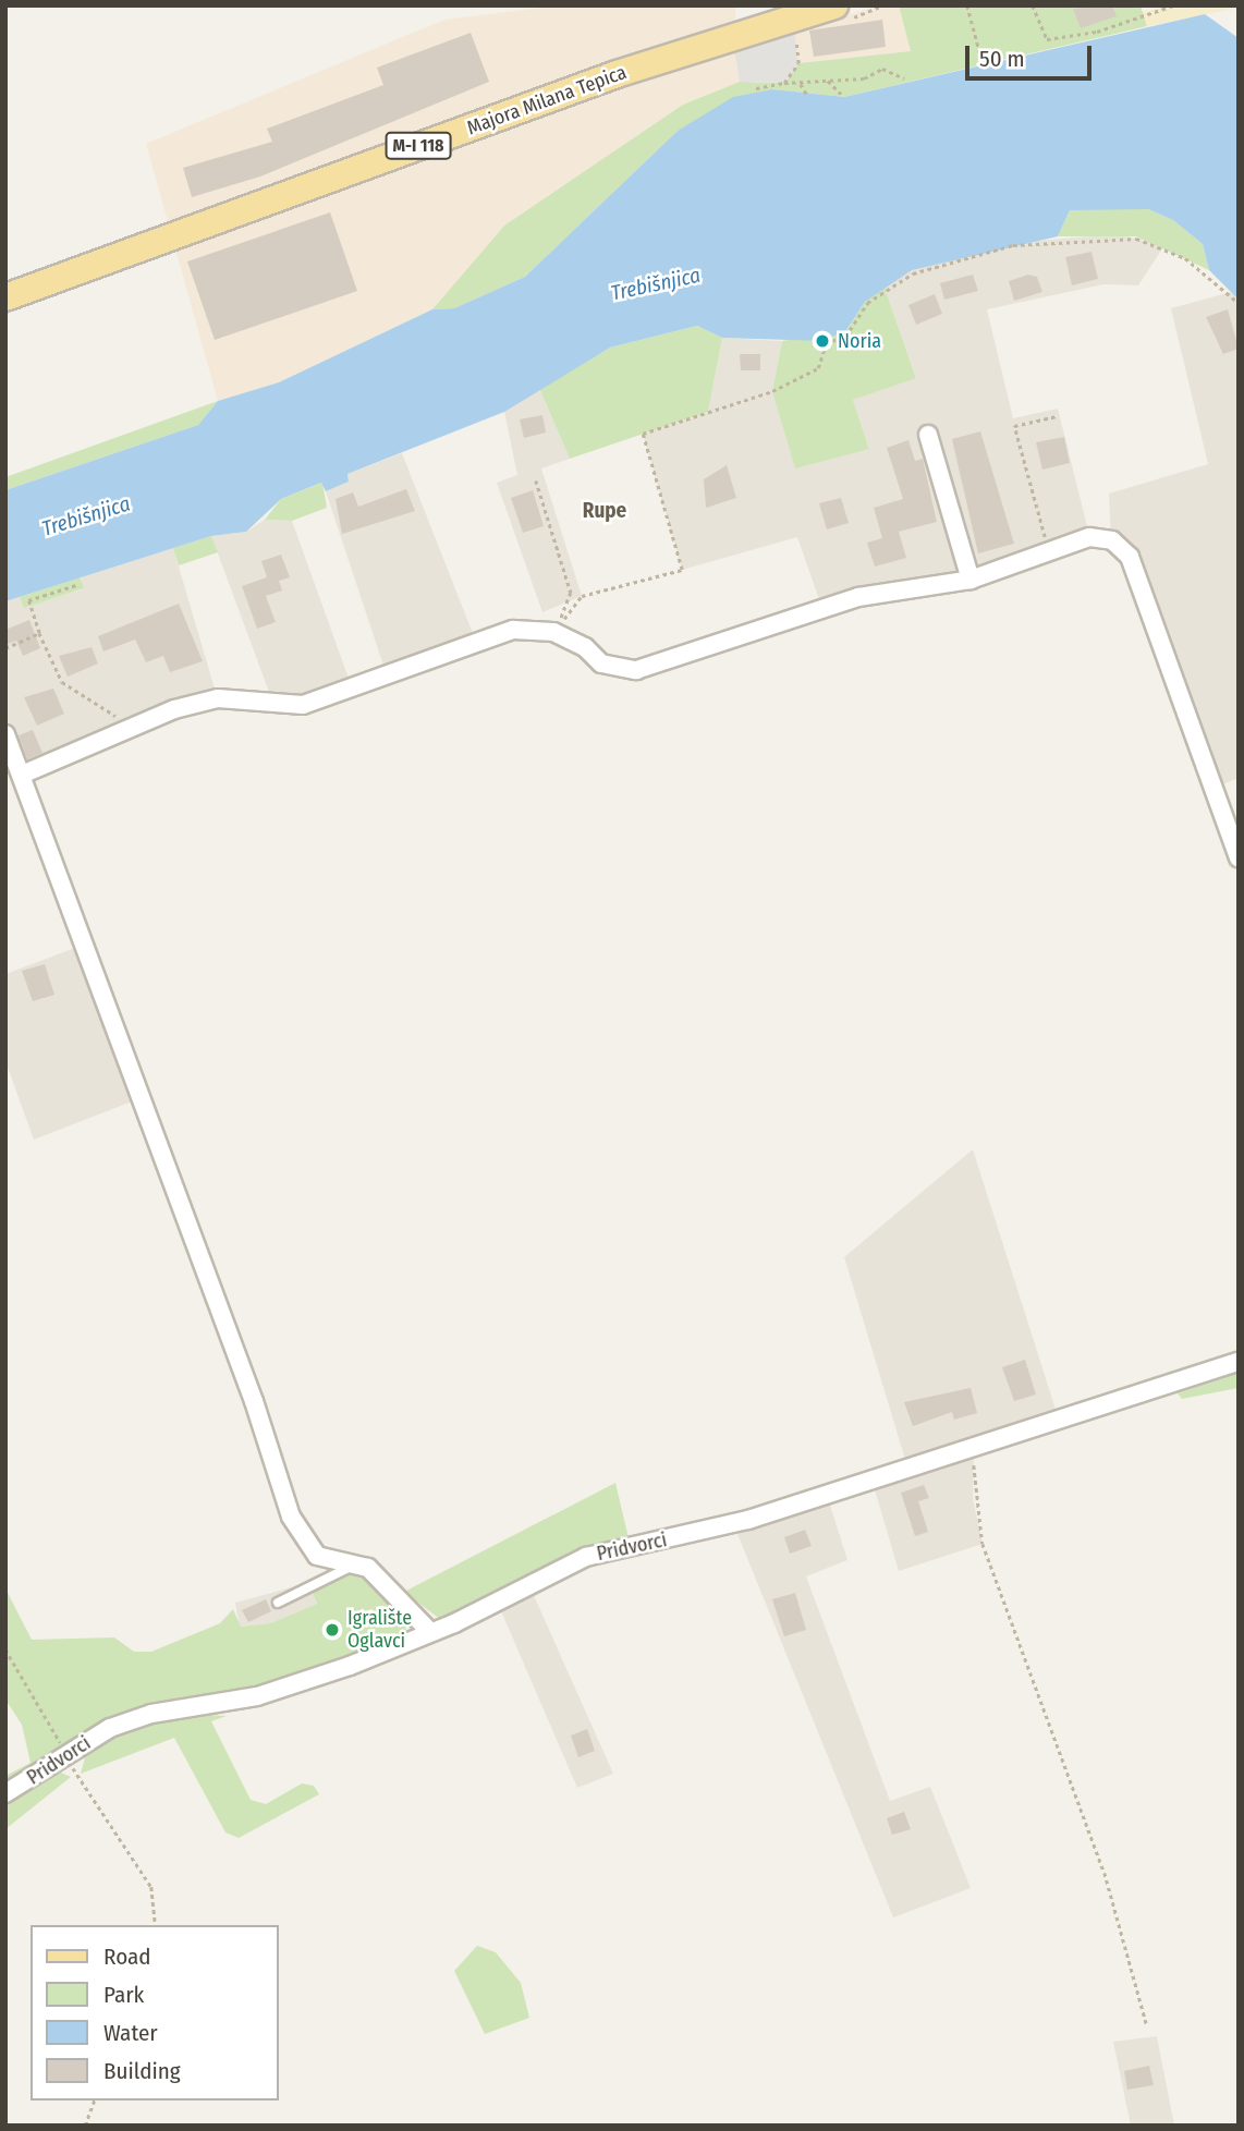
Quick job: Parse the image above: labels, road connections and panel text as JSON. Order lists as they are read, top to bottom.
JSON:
{
  "streets": {
    "main road": ["Majora Milana Tepica", "M-I 118"],
    "street": ["Pridvorci"]
  },
  "districts": ["Rupe"],
  "water": ["Trebišnjica"],
  "places": ["Noria", "Igralište Oglavci"],
  "legend": [
    "Road",
    "Park",
    "Water",
    "Building"
  ],
  "scale_bar": "50 m"
}
